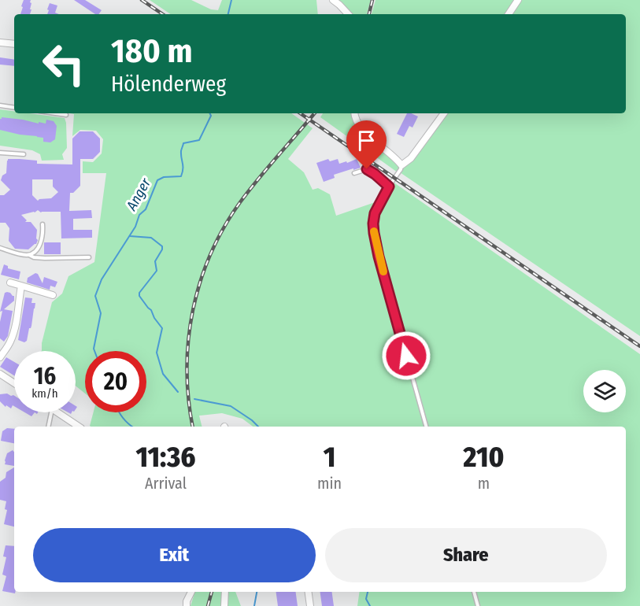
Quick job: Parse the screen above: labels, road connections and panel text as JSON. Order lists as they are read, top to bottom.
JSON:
{
  "water": ["Anger"],
  "page": {
    "turn": ["180 m", "Hölenderweg"],
    "speed": "16 km/h",
    "limit": "20",
    "eta": [
      "11:36",
      "Arrival",
      "1",
      "min",
      "210",
      "m"
    ],
    "buttons": ["Exit", "Share"]
  }
}
